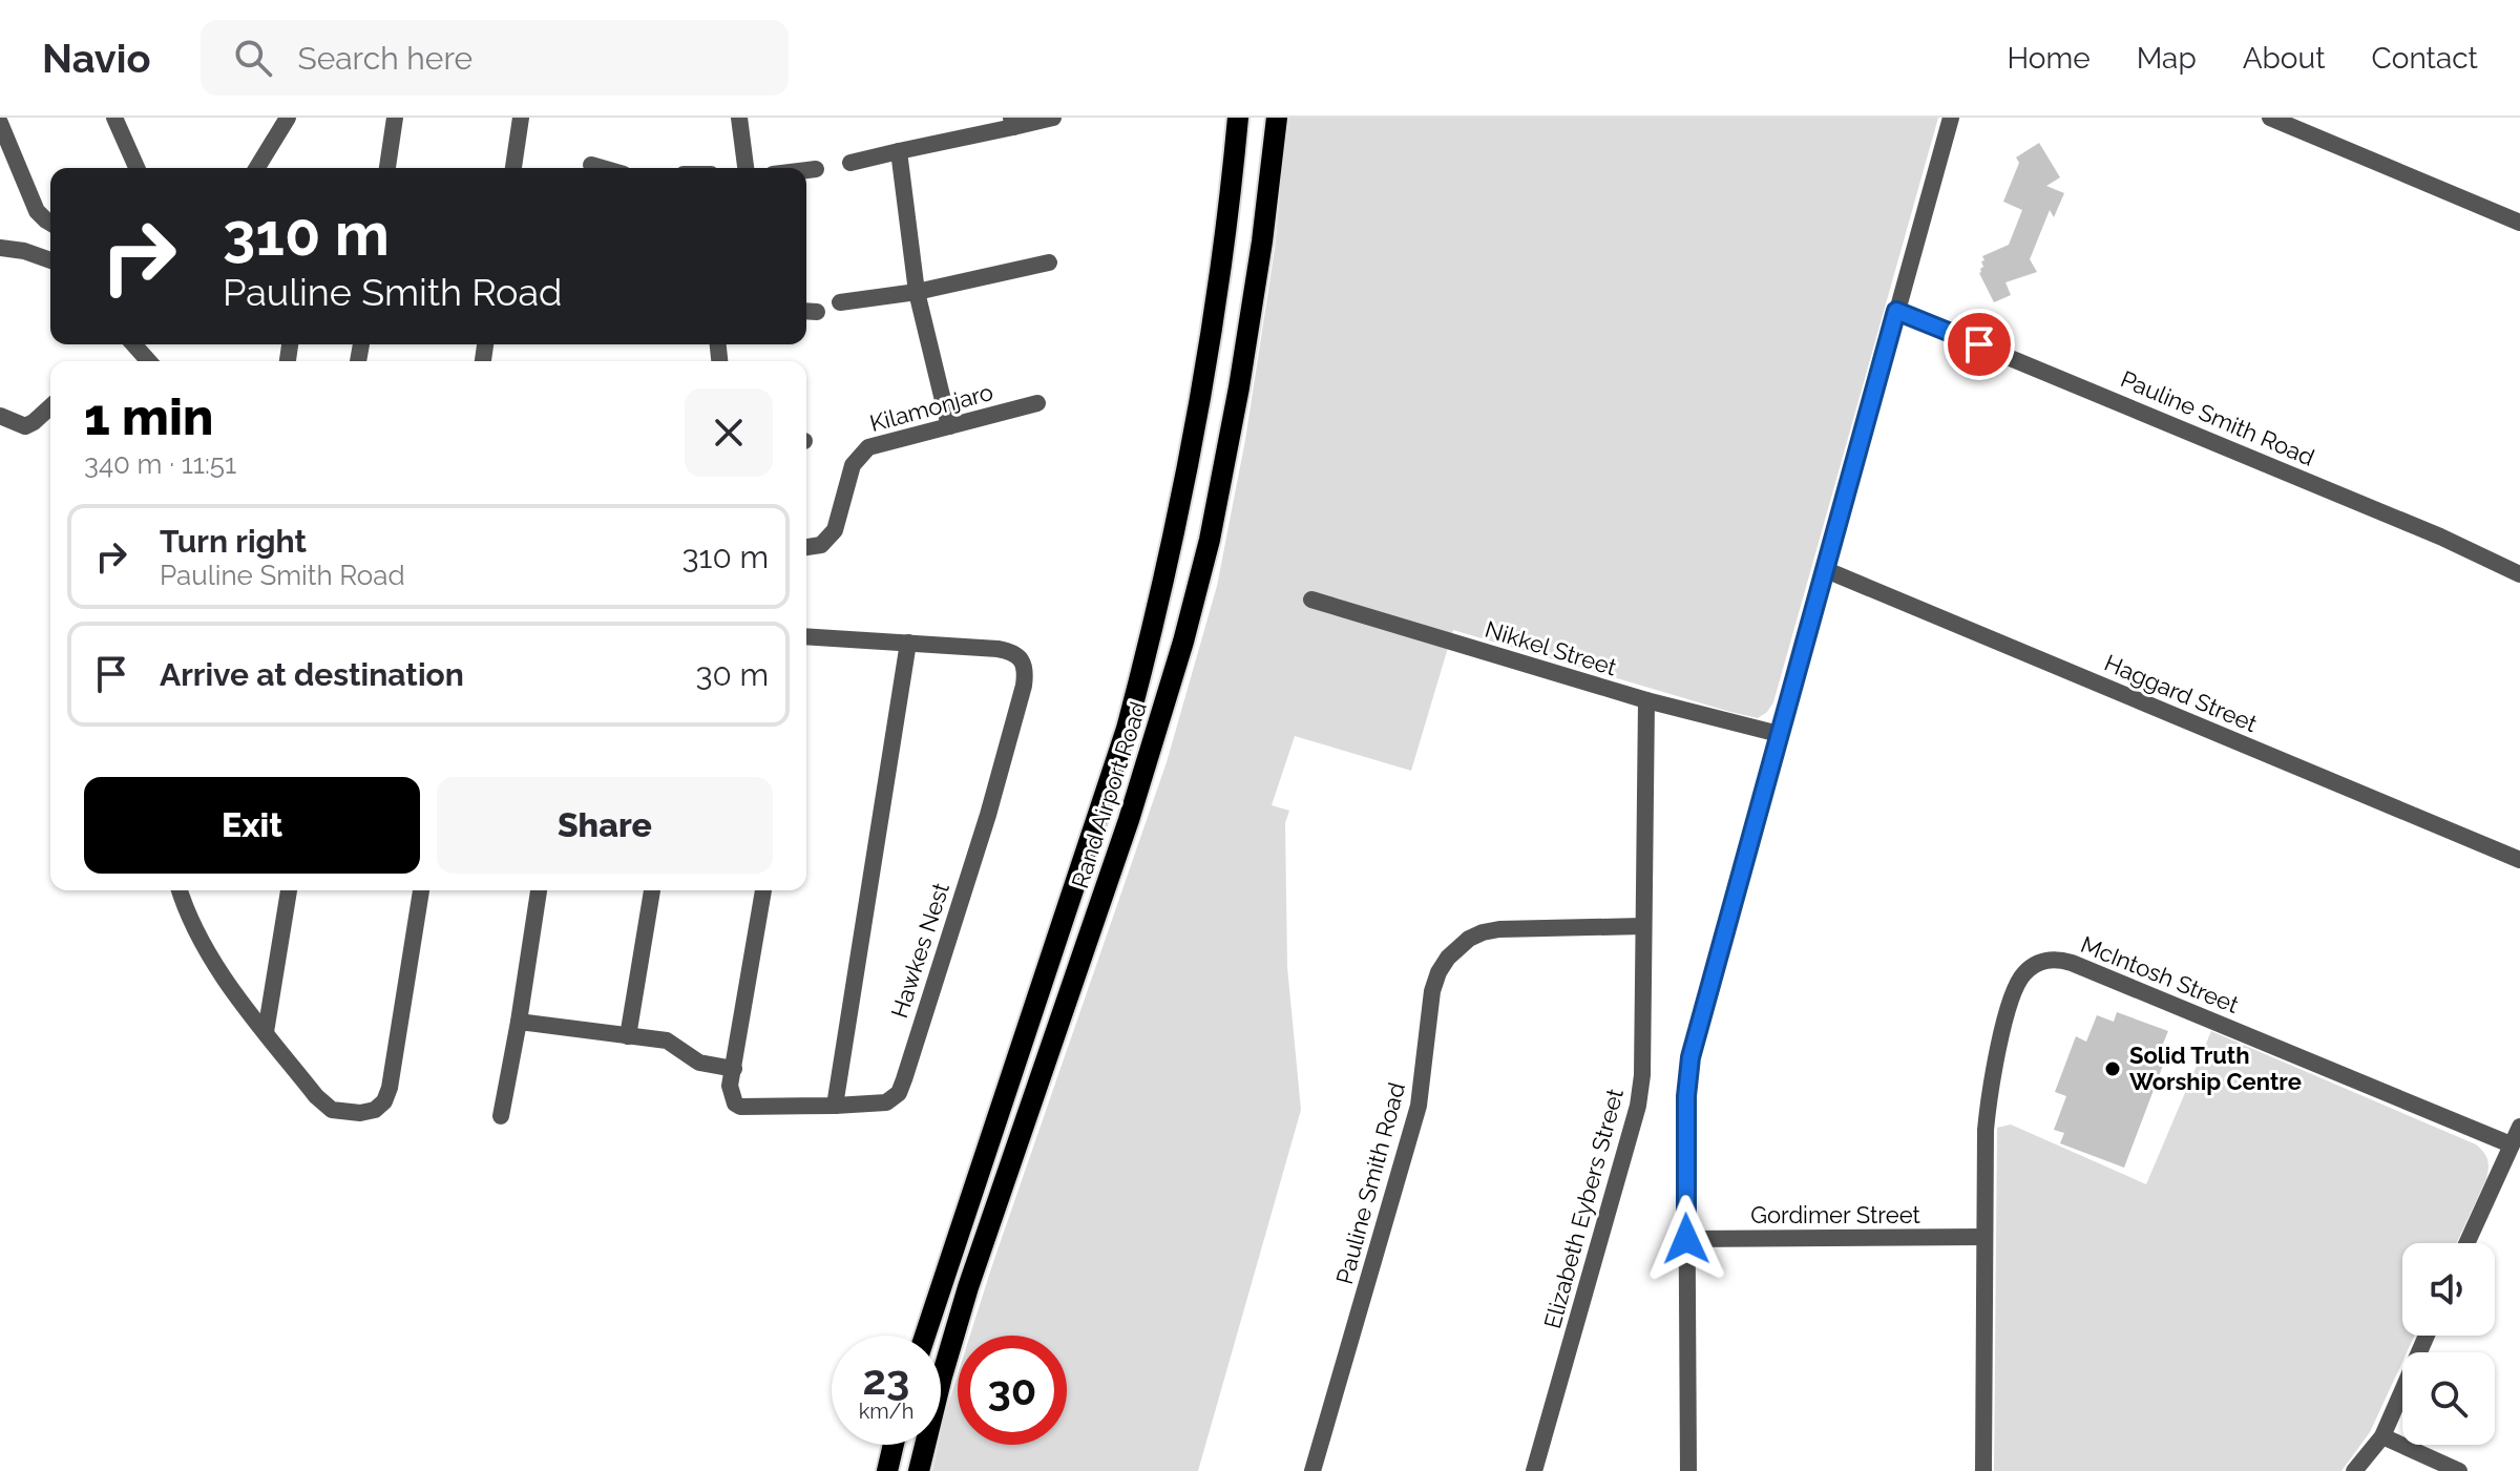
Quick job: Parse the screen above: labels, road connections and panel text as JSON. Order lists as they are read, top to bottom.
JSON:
{
  "streets": {
    "main road": ["Rand Airport Road"],
    "street": [
      "Kilamonjaro",
      "Pauline Smith Road",
      "Nikkel Street",
      "Haggard Street",
      "Hawkes Nest",
      "McIntosh Street",
      "Elizabeth Eybers Street",
      "Gordimer Street"
    ]
  },
  "crossings": [
    ["Pauline Smith Road", "Elizabeth Eybers Street"],
    ["Nikkel Street", "Elizabeth Eybers Street"],
    ["McIntosh Street", "Gordimer Street"]
  ],
  "places": ["Solid Truth Worship Centre"],
  "page": {
    "header": "Navio",
    "search": "Search here",
    "nav": [
      "Home",
      "Map",
      "About",
      "Contact"
    ],
    "turn": ["310 m", "Pauline Smith Road"],
    "heading": ["1 min", "340 m · 11:51"],
    "list": [
      {
        "name": "Turn right",
        "note": "Pauline Smith Road",
        "value": "310 m"
      },
      {
        "name": "Arrive at destination",
        "value": "30 m"
      }
    ],
    "buttons": ["Exit", "Share"],
    "speed": "23 km/h",
    "limit": "30"
  }
}
